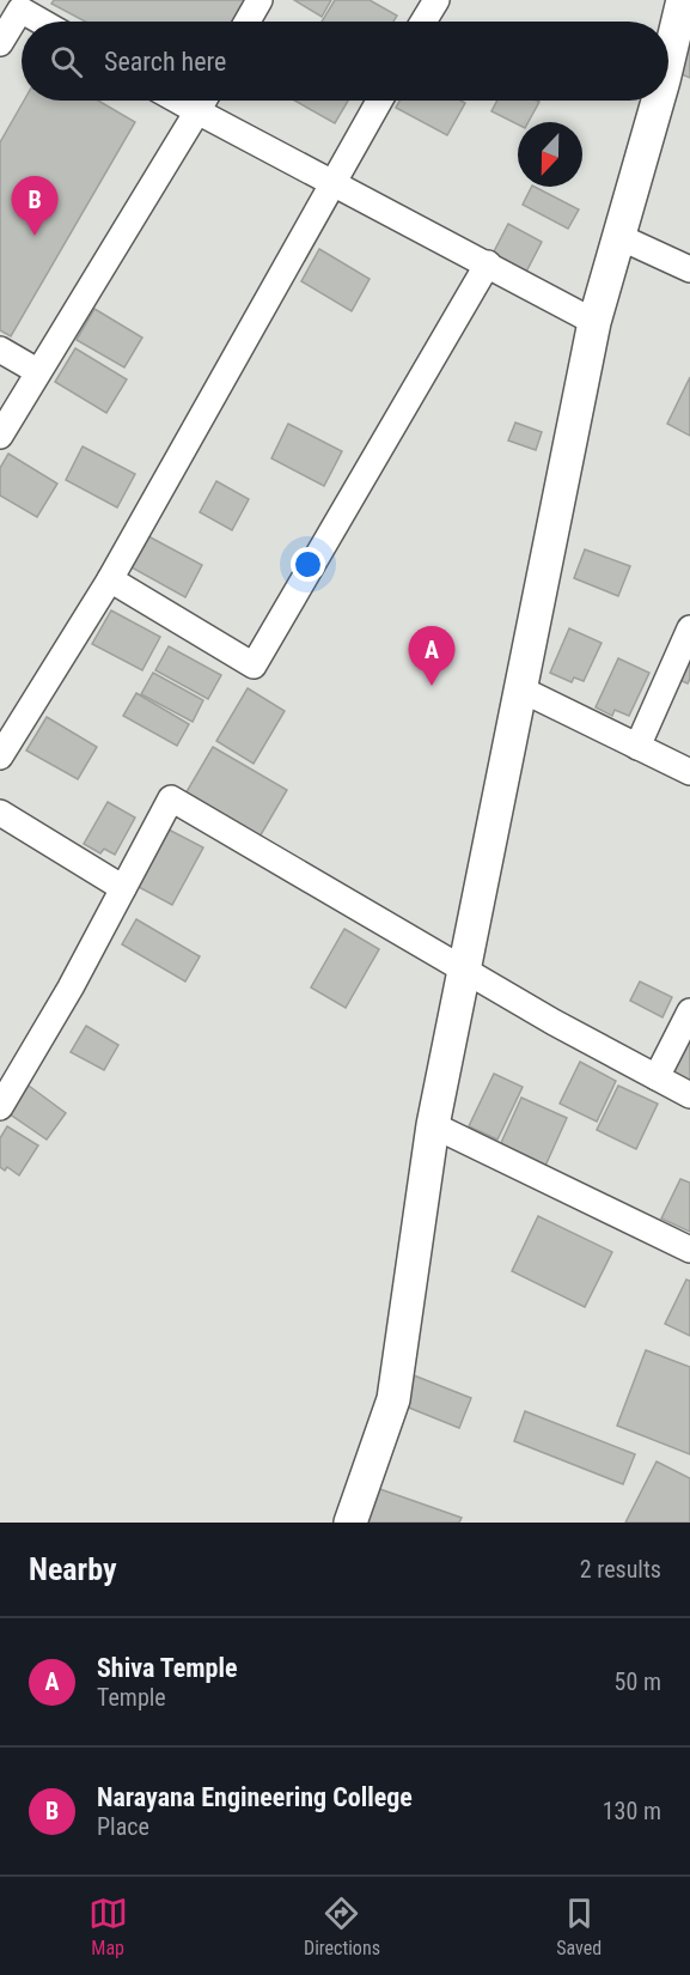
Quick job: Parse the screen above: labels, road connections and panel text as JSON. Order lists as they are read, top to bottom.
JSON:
{
  "north": "bottom",
  "page": {
    "search": "Search here",
    "pins": ["B", "A"],
    "heading": ["Nearby", "2 results"],
    "list": [
      {
        "mark": "A",
        "name": "Shiva Temple",
        "note": "Temple",
        "value": "50 m"
      },
      {
        "mark": "B",
        "name": "Narayana Engineering College",
        "note": "Place",
        "value": "130 m"
      }
    ],
    "nav": ["Map", "Directions", "Saved"]
  }
}
